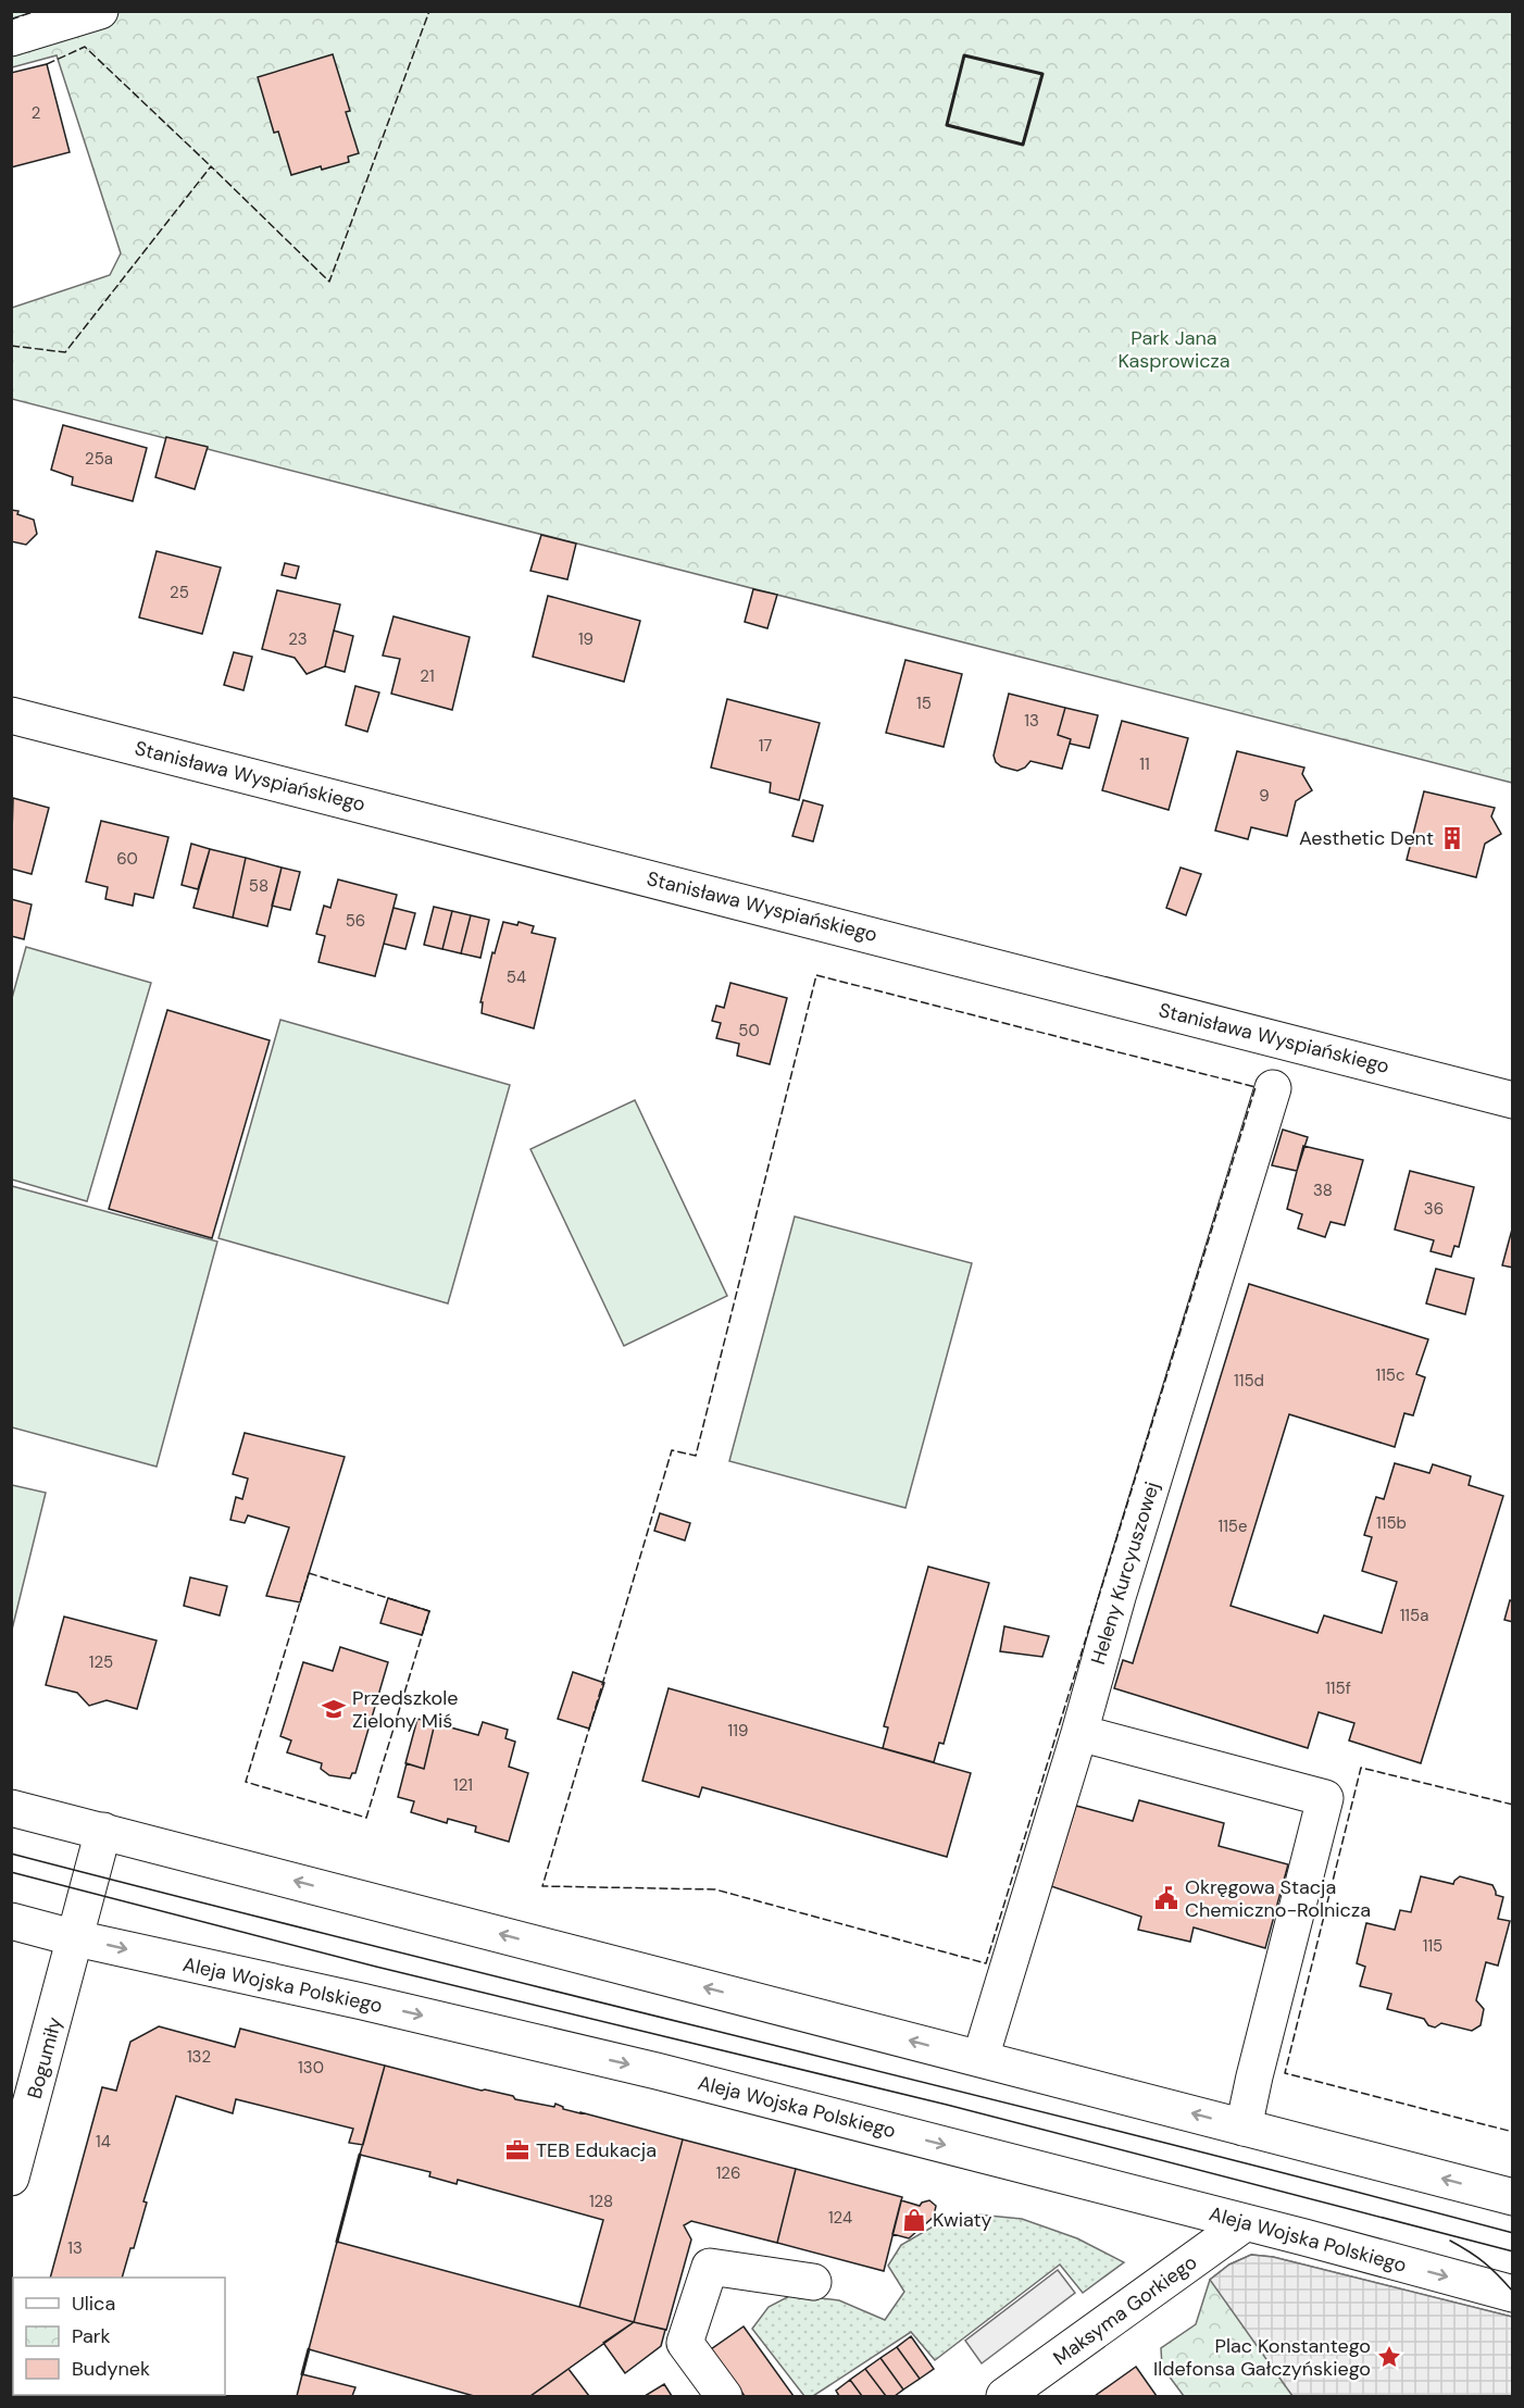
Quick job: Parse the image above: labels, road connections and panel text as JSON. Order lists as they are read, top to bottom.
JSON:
{
  "streets": {
    "street": [
      "Stanisława Wyspiańskiego",
      "Heleny Kurcyuszowej",
      "Aleja Wojska Polskiego",
      "Bogumiły",
      "Maksyma Gorkiego"
    ]
  },
  "crossings": [
    ["Aleja Wojska Polskiego", "Bogumiły"],
    ["Aleja Wojska Polskiego", "Maksyma Gorkiego"]
  ],
  "parks": ["Park Jana Kasprowicza"],
  "places": {
    "building": ["Aesthetic Dent"],
    "school or university": ["Przedszkole Zielony Miś"],
    "public building": ["Okręgowa Stacja Chemiczno-Rolnicza"],
    "office": ["TEB Edukacja"],
    "shop": ["Kwiaty"],
    "place": ["Plac Konstantego Ildefonsa Gałczyńskiego"]
  },
  "house_numbers": [
    "2",
    "25a",
    "25",
    "23",
    "19",
    "21",
    "15",
    "13",
    "17",
    "11",
    "9",
    "60",
    "58",
    "56",
    "54",
    "50",
    "38",
    "36",
    "115c",
    "115d",
    "115b",
    "115e",
    "115a",
    "125",
    "115f",
    "119",
    "121",
    "115",
    "132",
    "130",
    "14",
    "126",
    "128",
    "124",
    "13"
  ],
  "legend": ["Ulica", "Park", "Budynek"]
}
